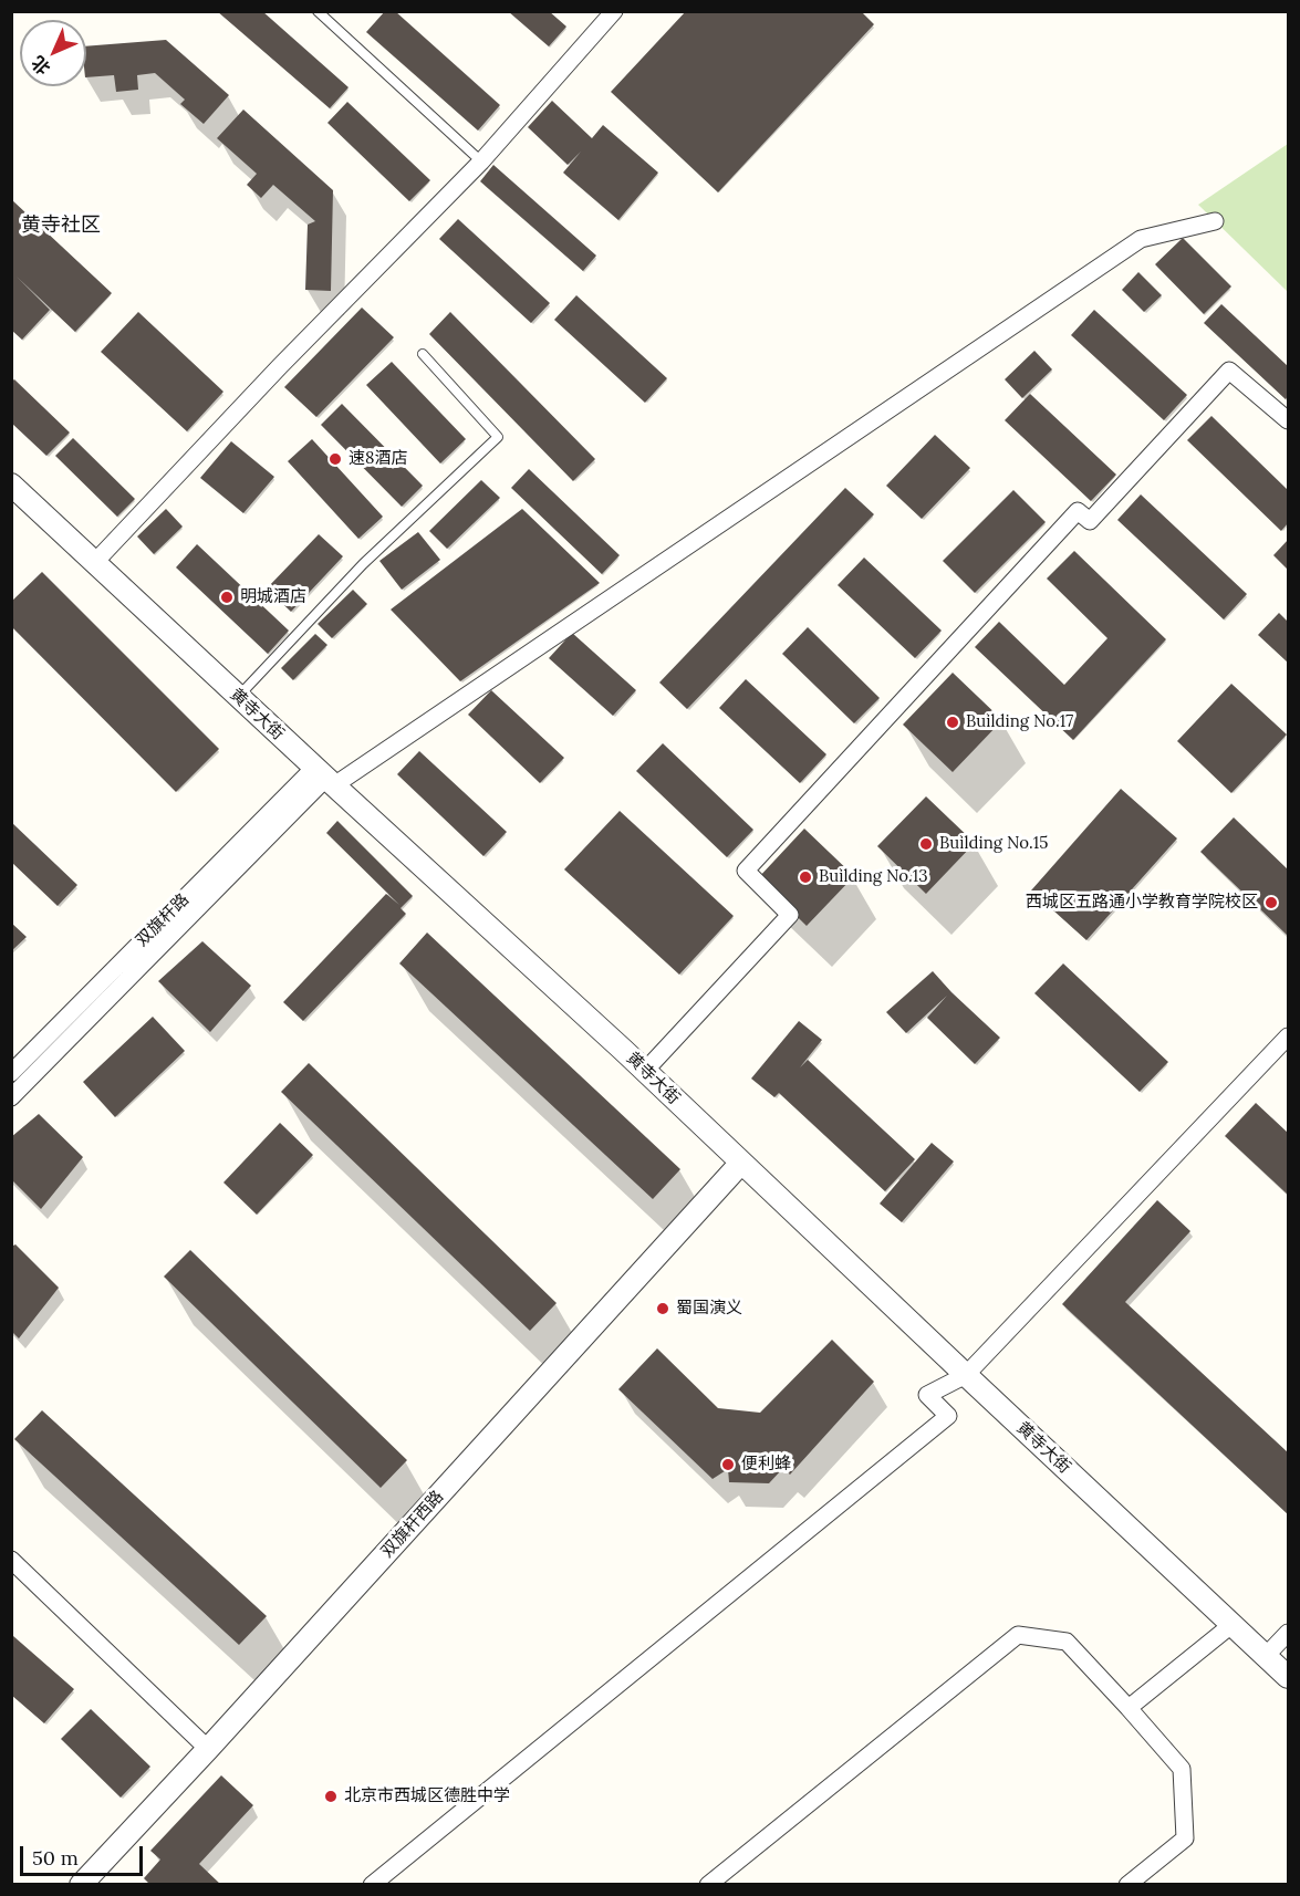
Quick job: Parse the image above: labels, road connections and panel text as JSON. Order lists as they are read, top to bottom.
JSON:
{
  "streets": {
    "street": ["黄寺大街", "双旗杆路", "双旗杆西路"]
  },
  "crossings": [
    ["黄寺大街", "双旗杆路"],
    ["黄寺大街", "双旗杆西路"]
  ],
  "districts": ["黄寺社区"],
  "places": [
    "速8酒店",
    "明城酒店",
    "Building No.17",
    "Building No.15",
    "Building No.13",
    "西城区五路通小学教育学院校区",
    "蜀国演义",
    "便利蜂",
    "北京市西城区德胜中学"
  ],
  "scale_bar": "50 m",
  "north": "bottom left"
}
